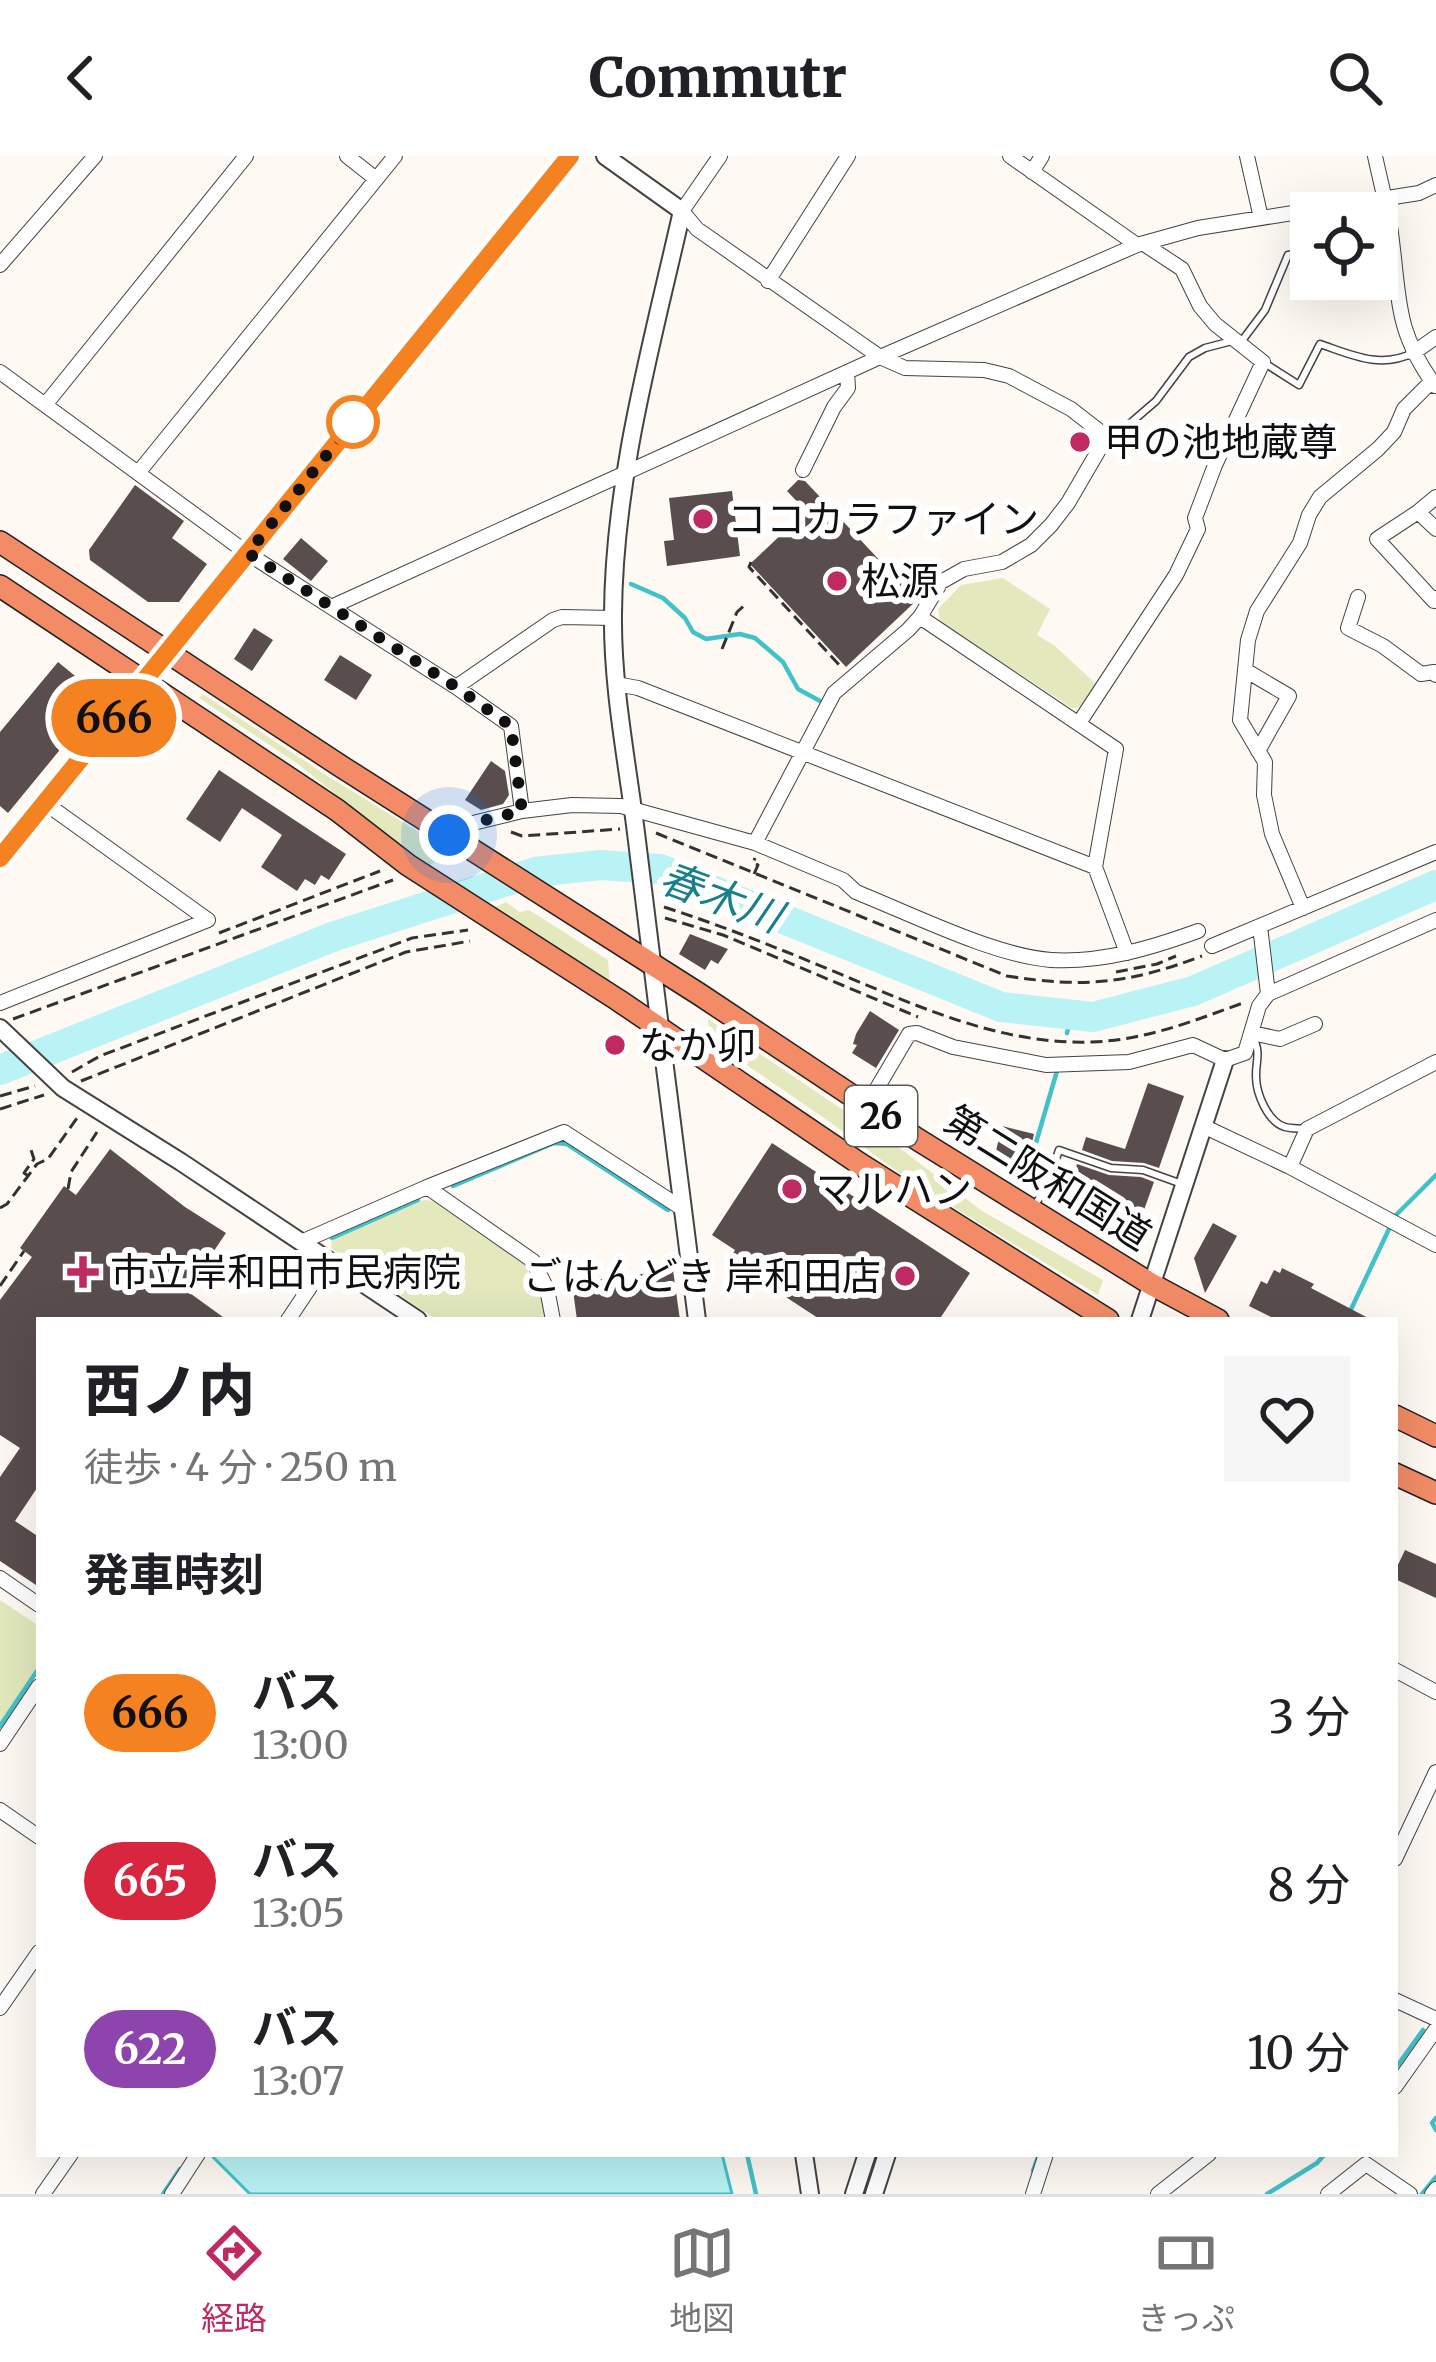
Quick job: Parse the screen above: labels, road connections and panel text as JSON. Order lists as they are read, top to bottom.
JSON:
{
  "streets": {
    "highway": ["26", "第二阪和国道"]
  },
  "water": ["春木川"],
  "places": {
    "other": [
      "甲の池地蔵尊",
      "ココカラファイン",
      "松源",
      "なか卯",
      "マルハン",
      "ごはんどき 岸和田店"
    ],
    "health": ["市立岸和田市民病院"]
  },
  "lines": ["bus line 666"],
  "page": {
    "header": "Commutr",
    "on_map": "666",
    "heading": [
      ["西ノ内", "徒歩 · 4 分 · 250 m"],
      "発車時刻"
    ],
    "list": [
      {
        "mark": "666",
        "name": "バス",
        "note": "13:00",
        "value": "3 分"
      },
      {
        "mark": "665",
        "name": "バス",
        "note": "13:05",
        "value": "8 分"
      },
      {
        "mark": "622",
        "name": "バス",
        "note": "13:07",
        "value": "10 分"
      }
    ],
    "tabs": ["経路", "地図", "きっぷ"]
  }
}
